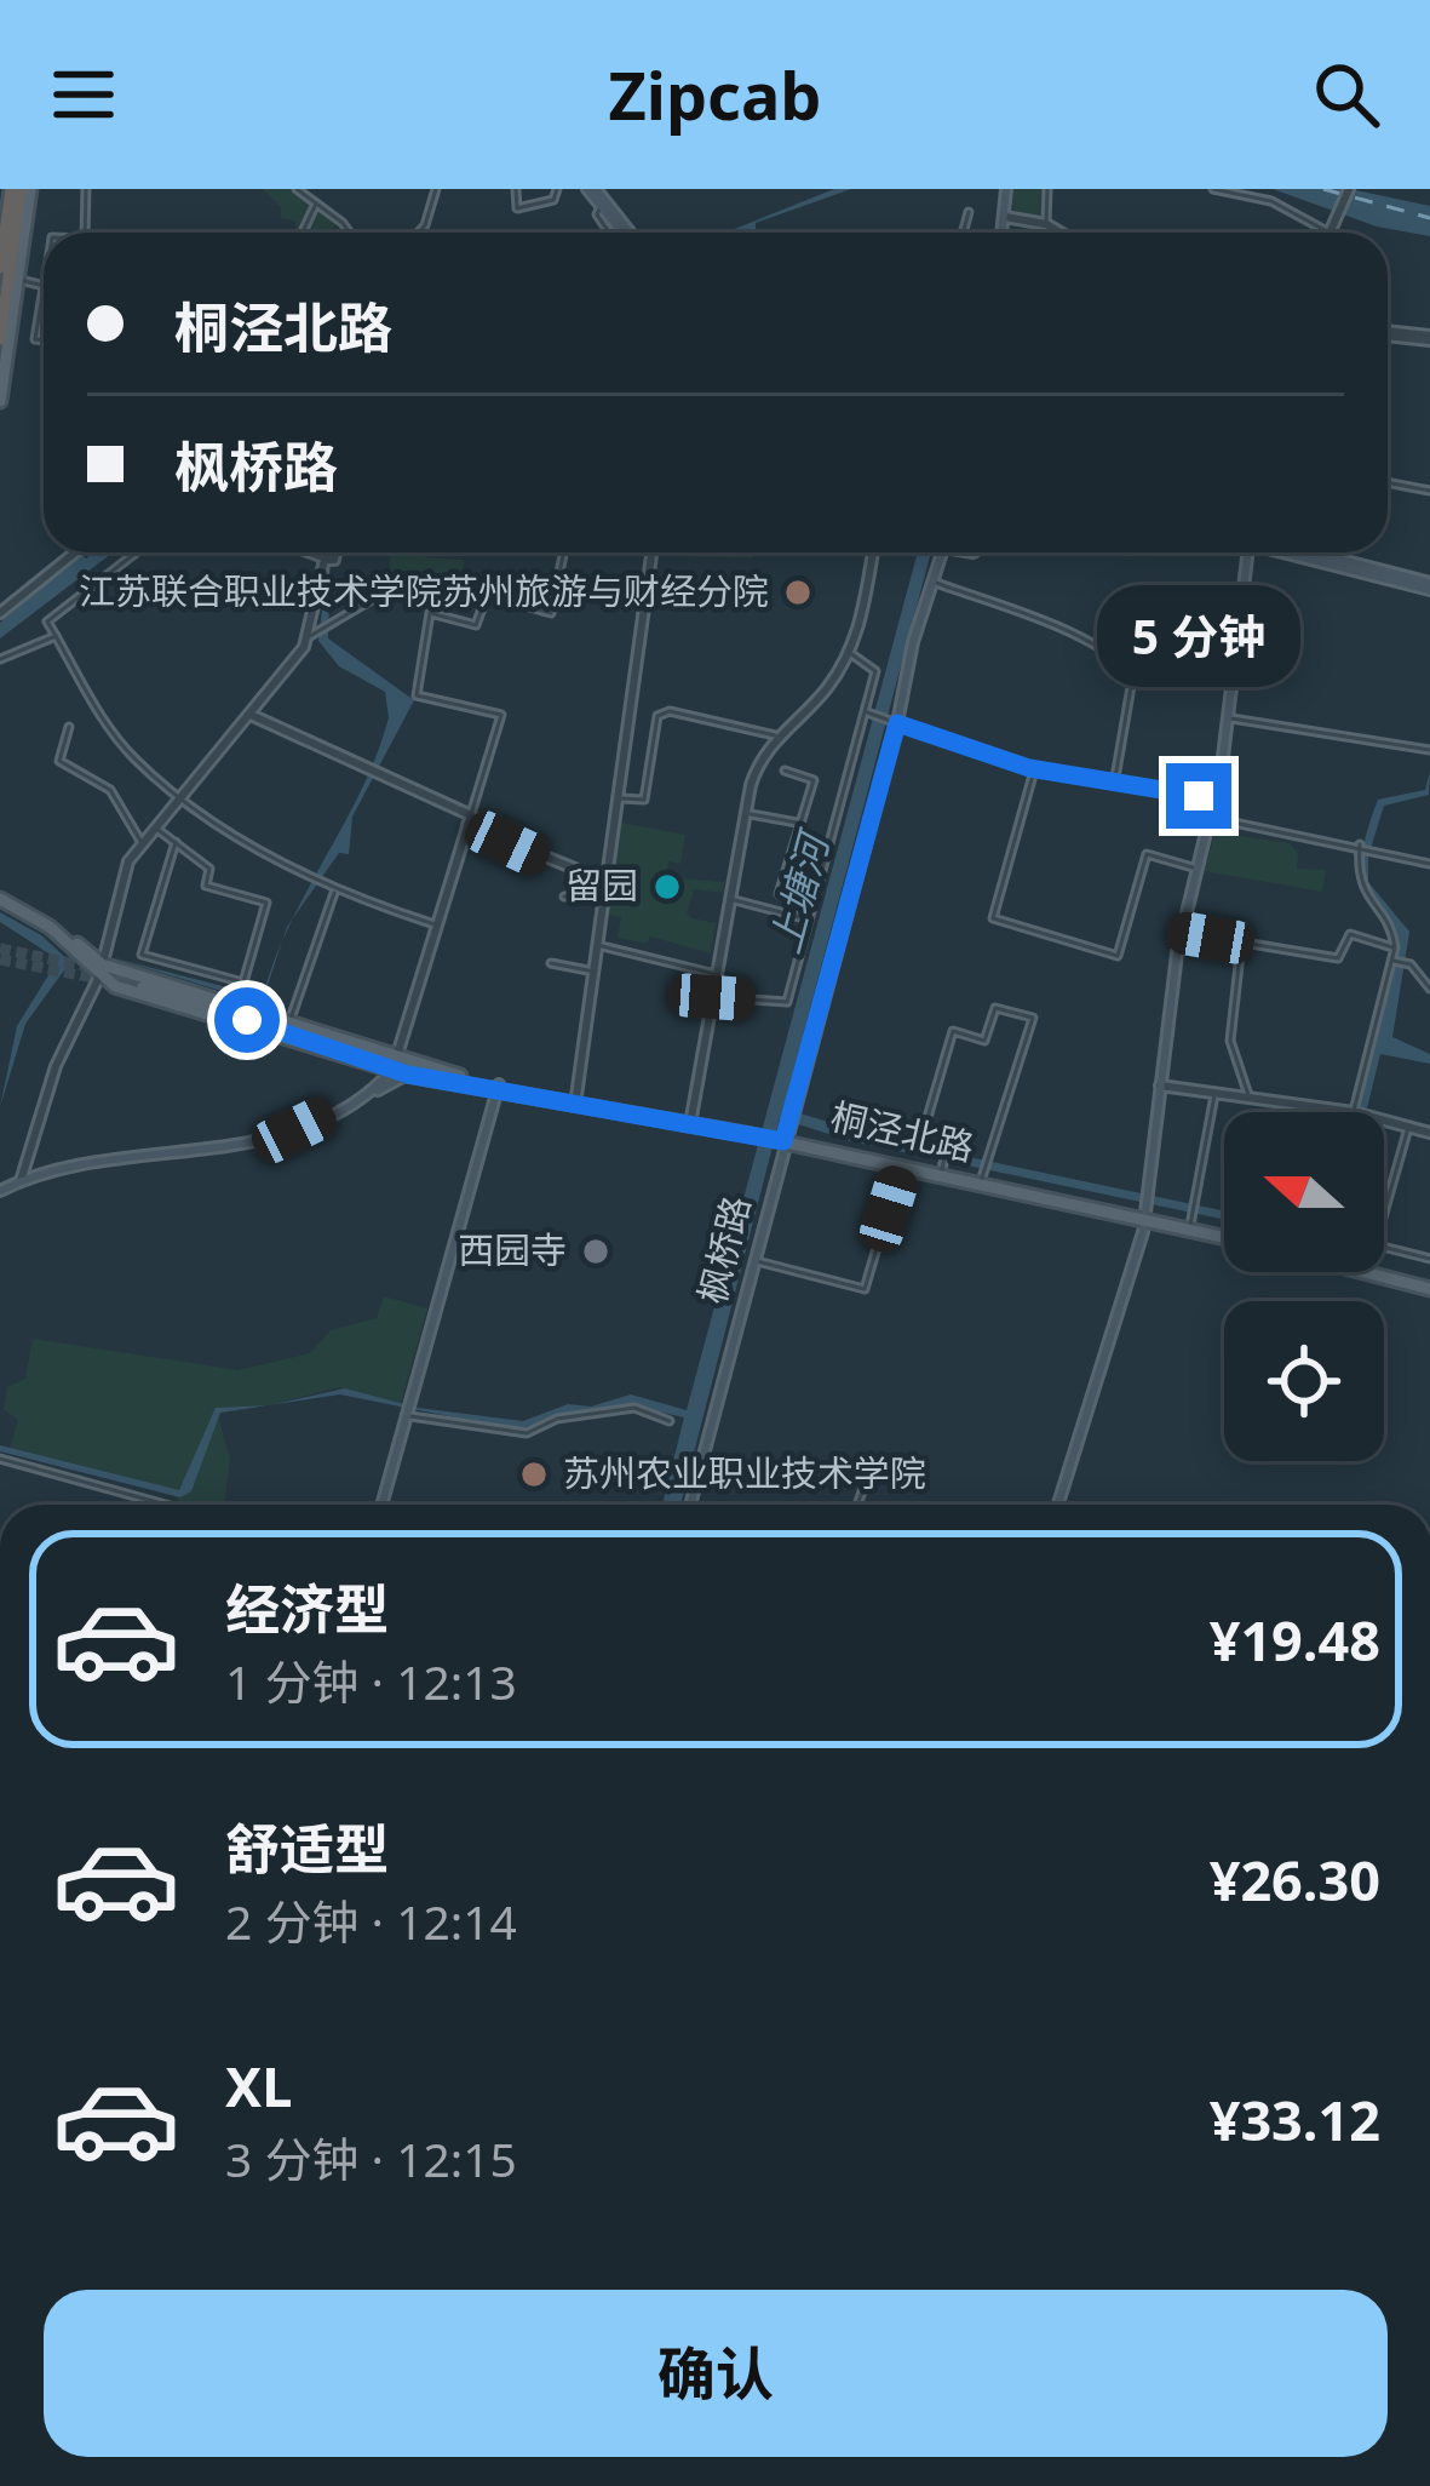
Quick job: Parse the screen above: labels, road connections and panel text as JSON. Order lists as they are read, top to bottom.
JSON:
{
  "streets": {
    "main road": ["桐泾北路", "枫桥路"]
  },
  "crossings": [
    ["桐泾北路", "枫桥路"]
  ],
  "water": ["上塘河"],
  "places": [
    "江苏联合职业技术学院苏州旅游与财经分院",
    "留园",
    "西园寺",
    "苏州农业职业技术学院"
  ],
  "north": "left",
  "page": {
    "header": "Zipcab",
    "banner": ["桐泾北路", "枫桥路"],
    "bubble": "5 分钟",
    "list": [
      {
        "name": "经济型",
        "note": "1 分钟 · 12:13",
        "value": "¥19.48"
      },
      {
        "name": "舒适型",
        "note": "2 分钟 · 12:14",
        "value": "¥26.30"
      },
      {
        "name": "XL",
        "note": "3 分钟 · 12:15",
        "value": "¥33.12"
      }
    ],
    "buttons": "确认"
  }
}
